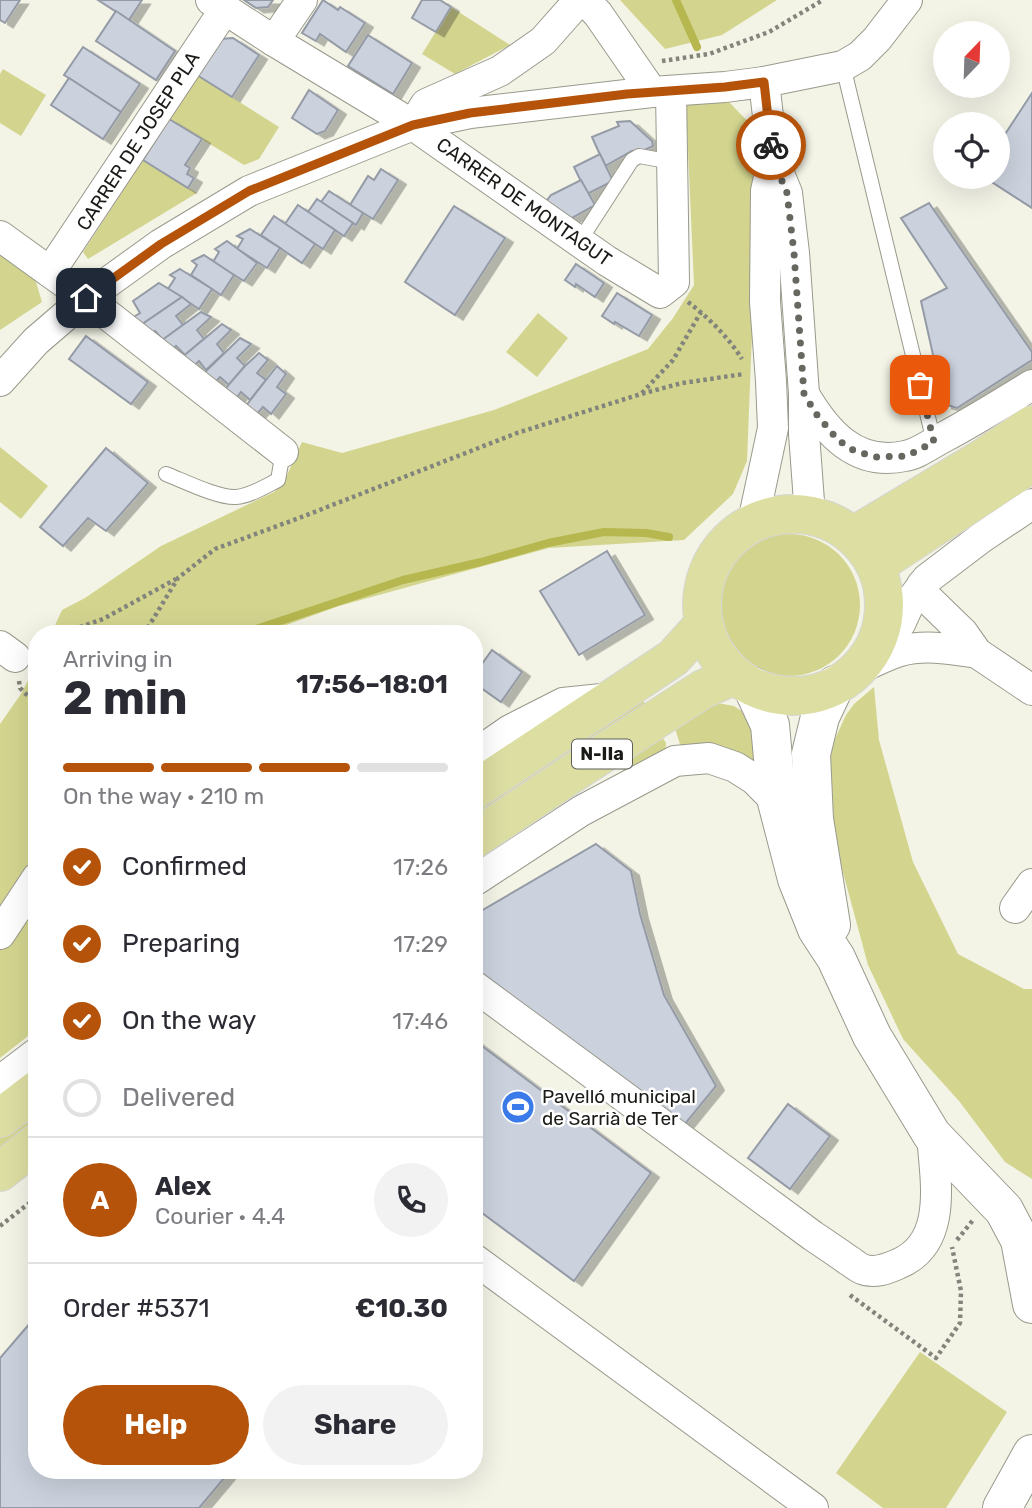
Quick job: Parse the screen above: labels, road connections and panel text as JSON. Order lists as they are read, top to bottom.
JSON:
{
  "streets": {
    "main road": ["N-IIa"],
    "street": ["CARRER DE JOSEP PLA", "CARRER DE MONTAGUT"]
  },
  "crossings": [
    ["CARRER DE JOSEP PLA", "CARRER DE MONTAGUT"]
  ],
  "places": {
    "sports": ["Pavelló municipal de Sarrià de Ter"]
  },
  "north": "top right",
  "page": {
    "heading": ["2 min", "Arriving in", "17:56–18:01"],
    "panel": [
      "Alex",
      "Courier · 4.4",
      "Order #5371",
      "€10.30"
    ],
    "bar": "On the way · 210 m",
    "list": [
      ["Confirmed", "17:26"],
      ["Preparing", "17:29"],
      ["On the way", "17:46"],
      "Delivered"
    ],
    "round": "A",
    "buttons": ["Help", "Share"]
  }
}
